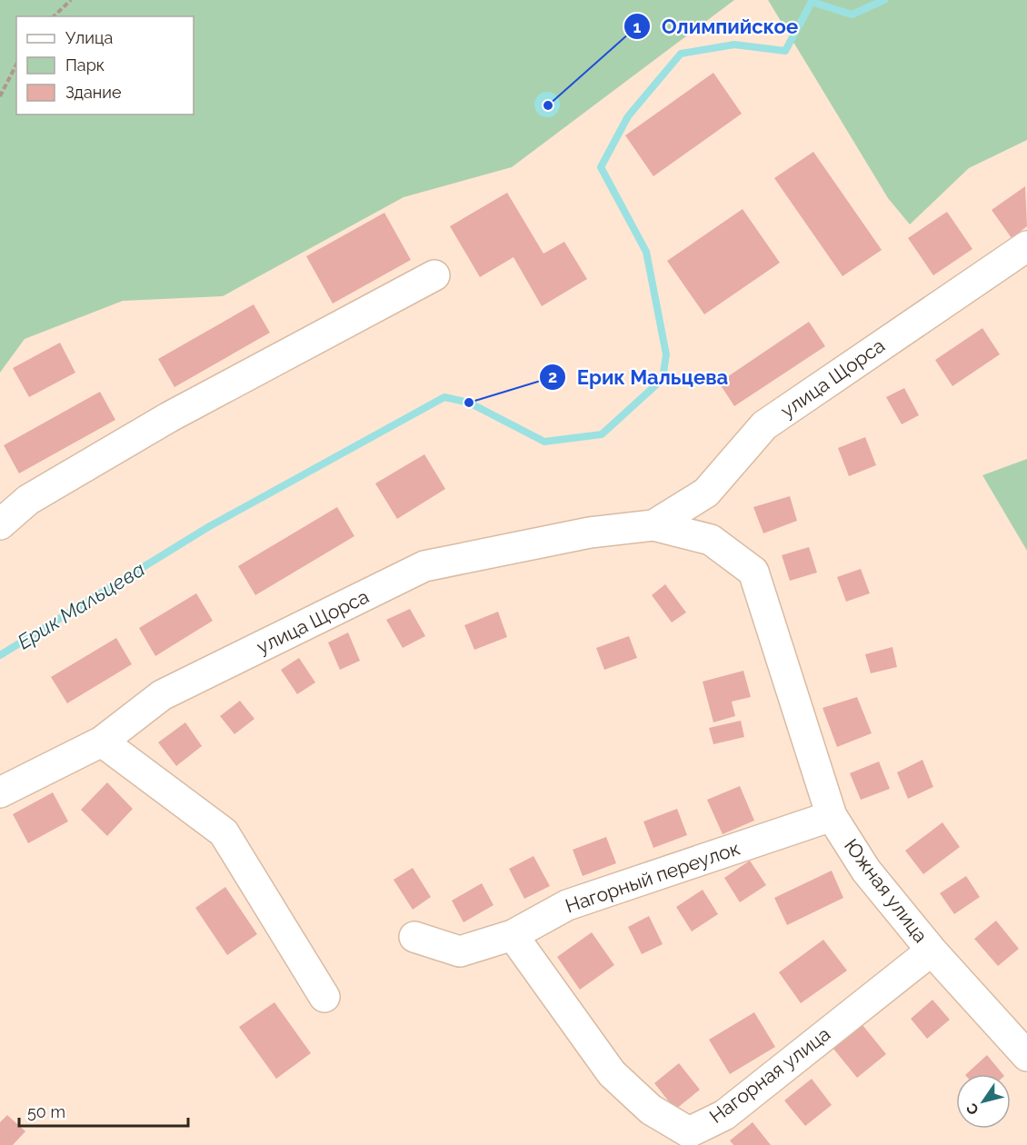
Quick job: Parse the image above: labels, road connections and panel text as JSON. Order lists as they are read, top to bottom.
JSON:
{
  "streets": {
    "street": [
      "улица Щорса",
      "Нагорный переулок",
      "Южная улица",
      "Нагорная улица"
    ]
  },
  "crossings": [
    ["улица Щорса", "Южная улица"],
    ["Нагорный переулок", "Южная улица"],
    ["Нагорный переулок", "Нагорная улица"],
    ["Южная улица", "Нагорная улица"]
  ],
  "water": ["Ерик Мальцева"],
  "places": ["Олимпийское", "Ерик Мальцева"],
  "legend": ["Улица", "Парк", "Здание"],
  "scale_bar": "50 m",
  "north": "bottom left"
}
